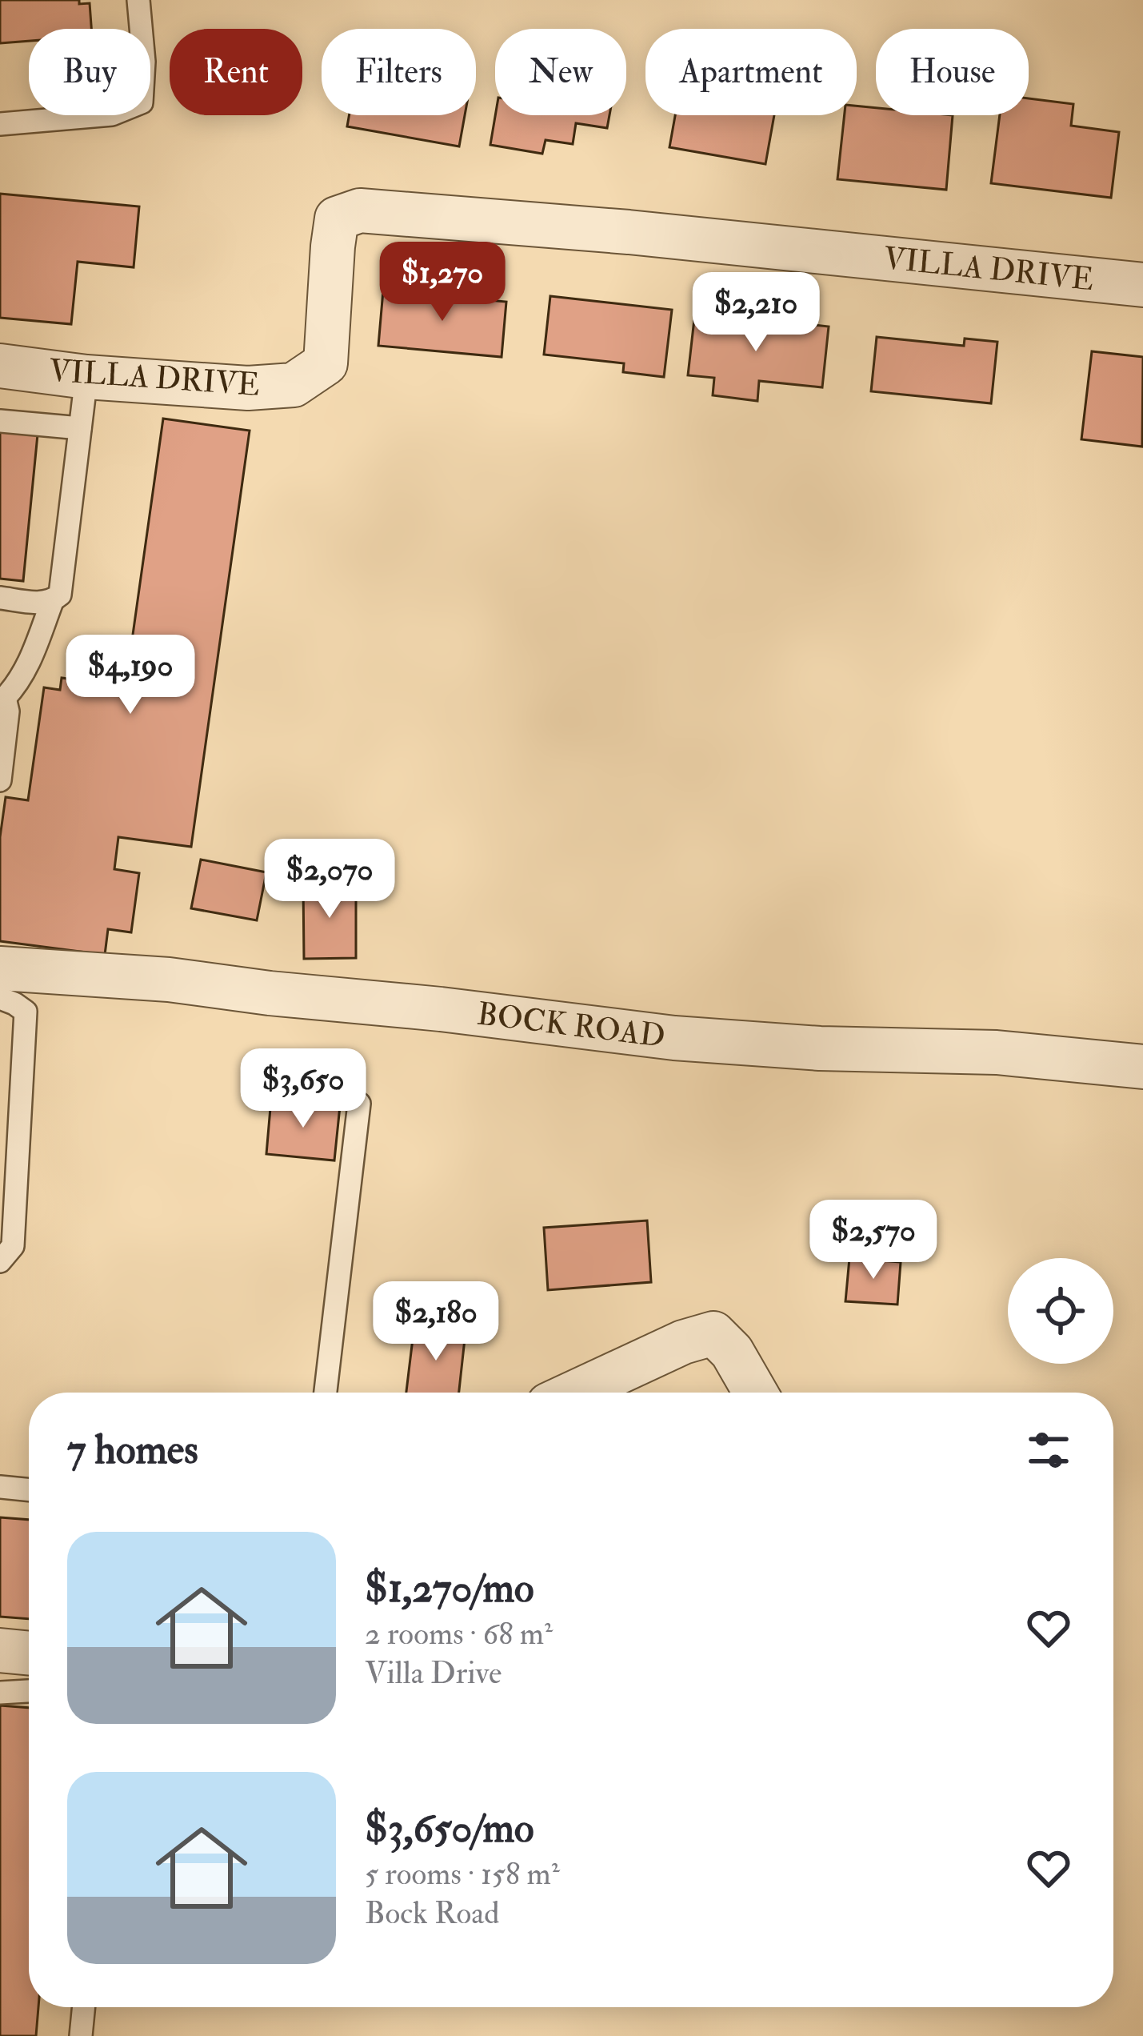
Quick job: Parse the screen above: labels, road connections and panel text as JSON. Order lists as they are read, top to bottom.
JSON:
{
  "streets": {
    "street": ["VILLA DRIVE", "BOCK ROAD"]
  },
  "page": {
    "chip": [
      "Buy",
      "Rent",
      "Filters",
      "New",
      "Apartment",
      "House"
    ],
    "price": [
      "$1,270",
      "$2,210",
      "$4,190",
      "$2,070",
      "$3,650",
      "$2,570",
      "$2,180"
    ],
    "heading": "7 homes",
    "list": [
      {
        "name": "$1,270/mo",
        "note": "2 rooms · 68 m² · Villa Drive"
      },
      {
        "name": "$3,650/mo",
        "note": "5 rooms · 158 m² · Bock Road"
      }
    ]
  }
}
